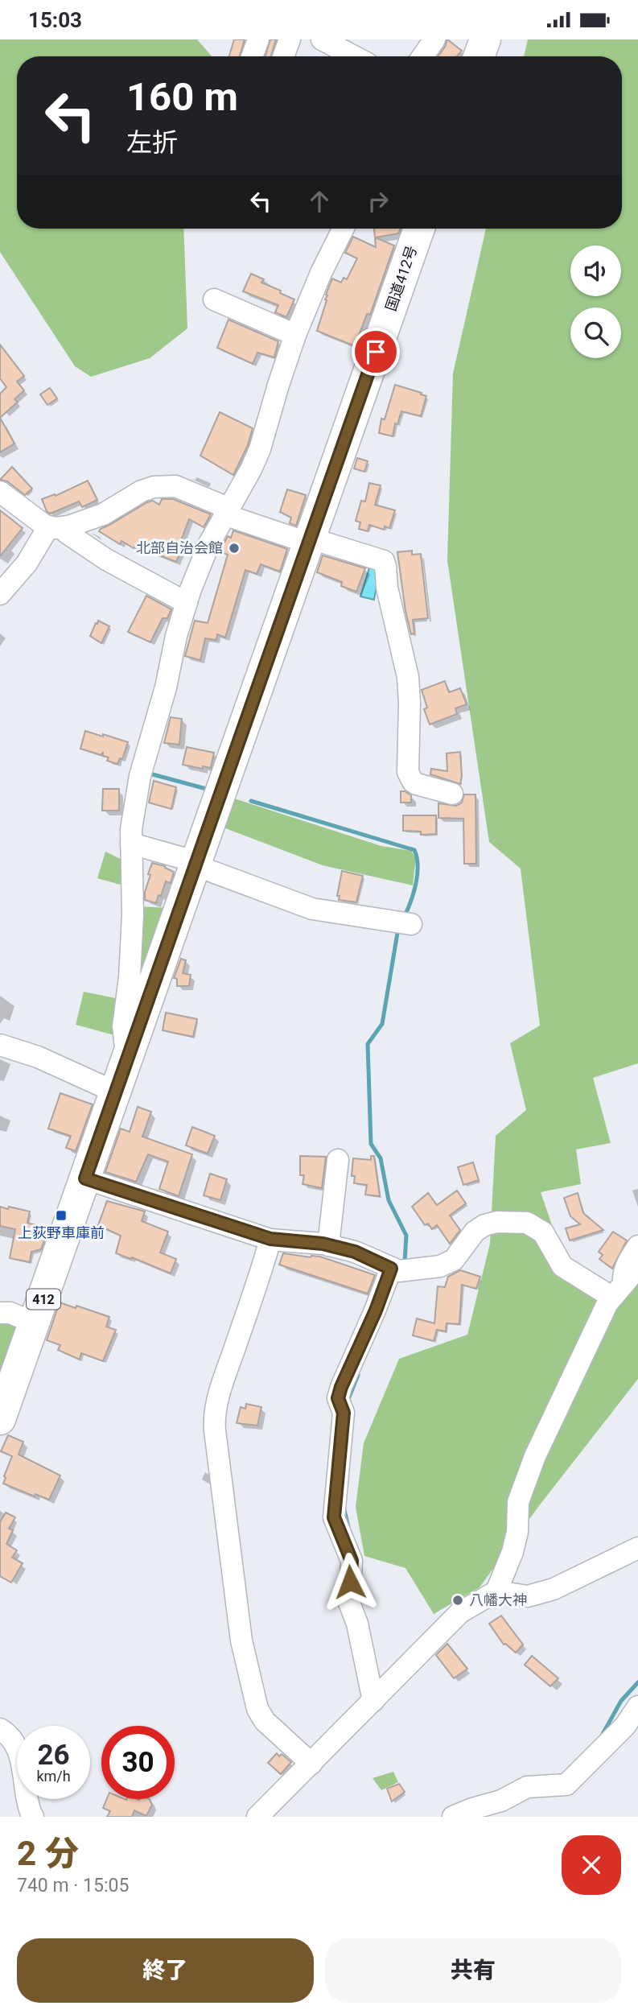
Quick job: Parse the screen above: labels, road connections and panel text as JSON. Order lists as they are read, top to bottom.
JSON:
{
  "streets": {
    "highway": ["国道412号", "412"]
  },
  "places": {
    "other": ["北部自治会館", "八幡大神"],
    "transit": ["上荻野車庫前"]
  },
  "page": {
    "status": "15:03",
    "turn": ["160 m", "左折"],
    "speed": "26 km/h",
    "limit": "30",
    "heading": ["2 分", "740 m · 15:05"],
    "buttons": ["終了", "共有"]
  }
}
